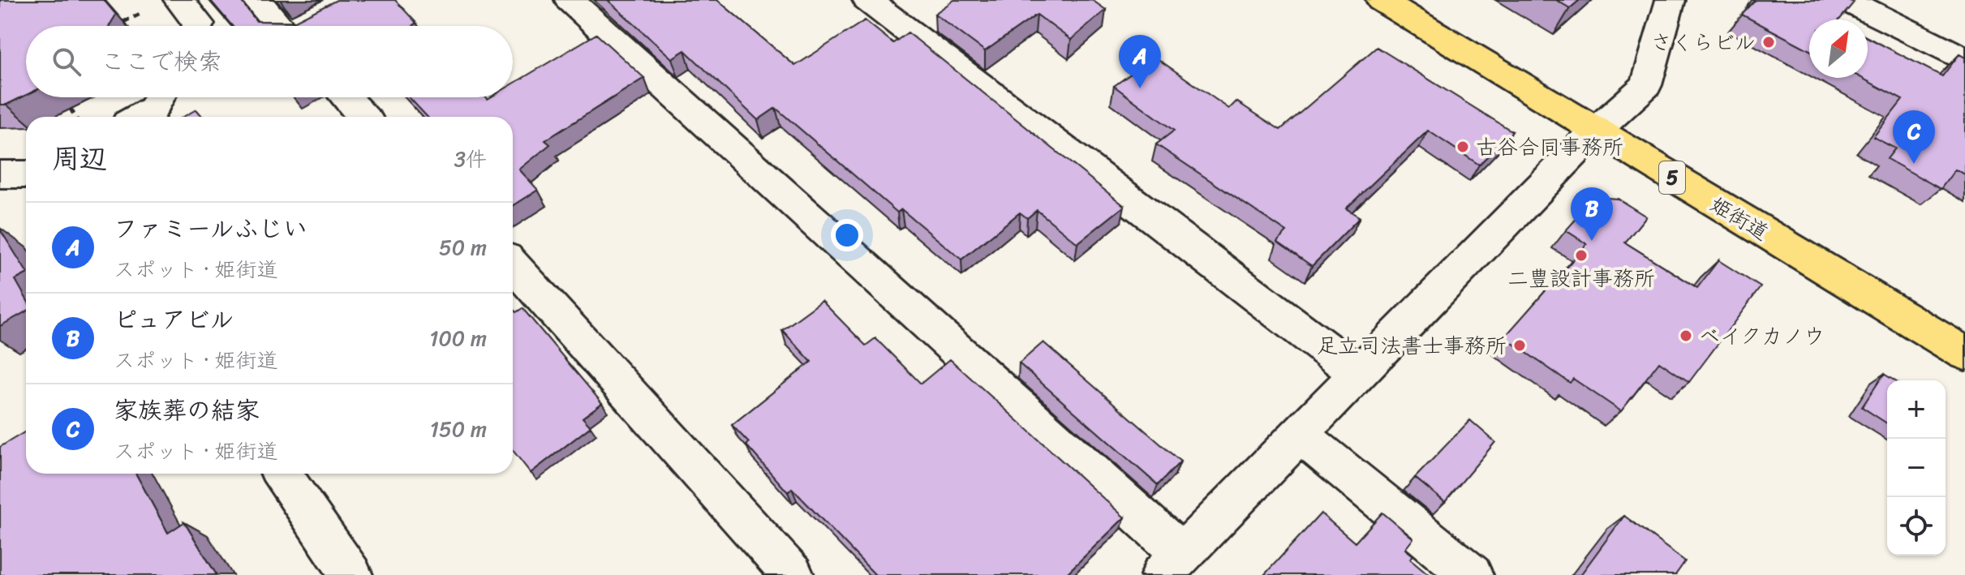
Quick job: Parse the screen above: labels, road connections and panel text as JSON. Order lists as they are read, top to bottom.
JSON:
{
  "streets": {
    "main road": ["5", "姫街道"]
  },
  "places": [
    "さくらビル",
    "古谷合同事務所",
    "二豊設計事務所",
    "ベイクカノウ",
    "足立司法書士事務所"
  ],
  "north": "top right",
  "page": {
    "search": "ここで検索",
    "pins": ["A", "C", "B"],
    "heading": ["周辺", "3件"],
    "list": [
      {
        "mark": "A",
        "name": "ファミールふじい",
        "note": "スポット · 姫街道",
        "value": "50 m"
      },
      {
        "mark": "B",
        "name": "ピュアビル",
        "note": "スポット · 姫街道",
        "value": "100 m"
      },
      {
        "mark": "C",
        "name": "家族葬の結家",
        "note": "スポット · 姫街道",
        "value": "150 m"
      }
    ],
    "map_buttons": ["+", "−"]
  }
}
